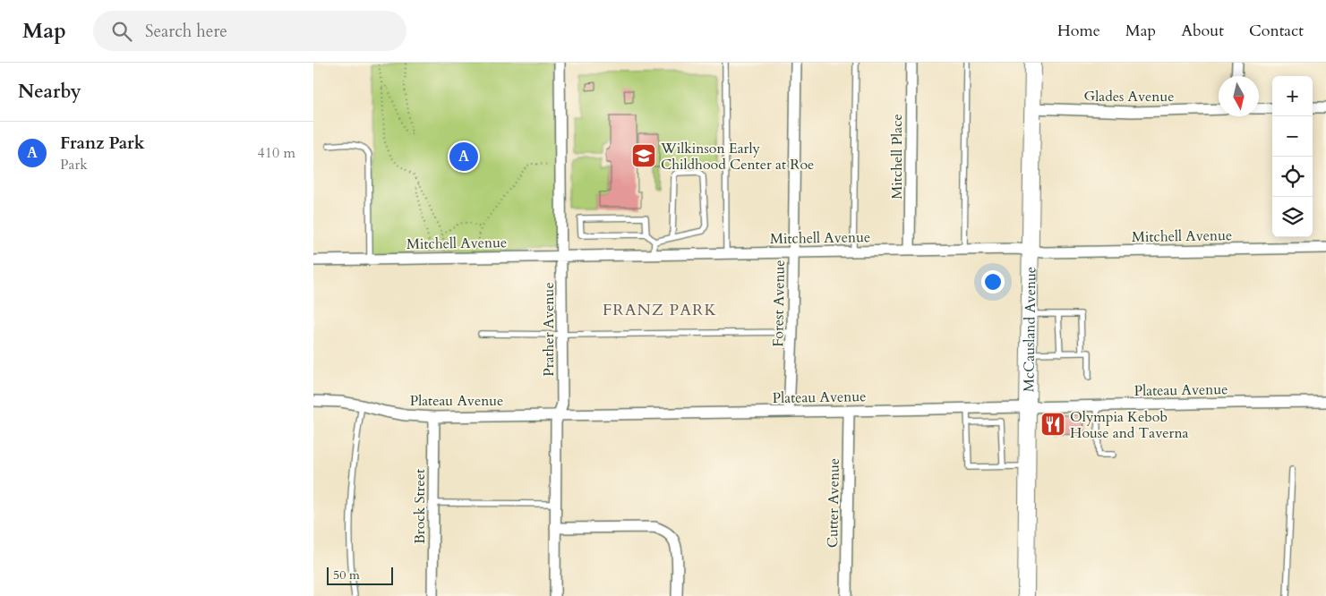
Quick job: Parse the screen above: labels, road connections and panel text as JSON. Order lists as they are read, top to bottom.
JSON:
{
  "streets": {
    "main road": ["McCausland Avenue"],
    "street": [
      "Glades Avenue",
      "Mitchell Place",
      "Mitchell Avenue",
      "Forest Avenue",
      "Prather Avenue",
      "Plateau Avenue",
      "Cutter Avenue",
      "Brock Street"
    ]
  },
  "crossings": [
    ["Glades Avenue", "McCausland Avenue"],
    ["Mitchell Place", "Mitchell Avenue"],
    ["Mitchell Avenue", "Forest Avenue"],
    ["Mitchell Avenue", "Prather Avenue"],
    ["Mitchell Avenue", "McCausland Avenue"],
    ["Forest Avenue", "Plateau Avenue"],
    ["Prather Avenue", "Plateau Avenue"],
    ["McCausland Avenue", "Plateau Avenue"],
    ["Plateau Avenue", "Cutter Avenue"],
    ["Plateau Avenue", "Brock Street"]
  ],
  "districts": ["FRANZ PARK"],
  "places": {
    "school or university": ["Wilkinson Early Childhood Center at Roe"],
    "restaurant": ["Olympia Kebob House and Taverna"]
  },
  "scale_bar": "50 m",
  "north": "bottom",
  "page": {
    "header": "Map",
    "search": "Search here",
    "nav": [
      "Home",
      "Map",
      "About",
      "Contact"
    ],
    "heading": "Nearby",
    "map_buttons": ["+", "−"],
    "list": [
      {
        "mark": "A",
        "name": "Franz Park",
        "note": "Park",
        "value": "410 m"
      }
    ],
    "pins": "A",
    "scale": "50 m"
  }
}
